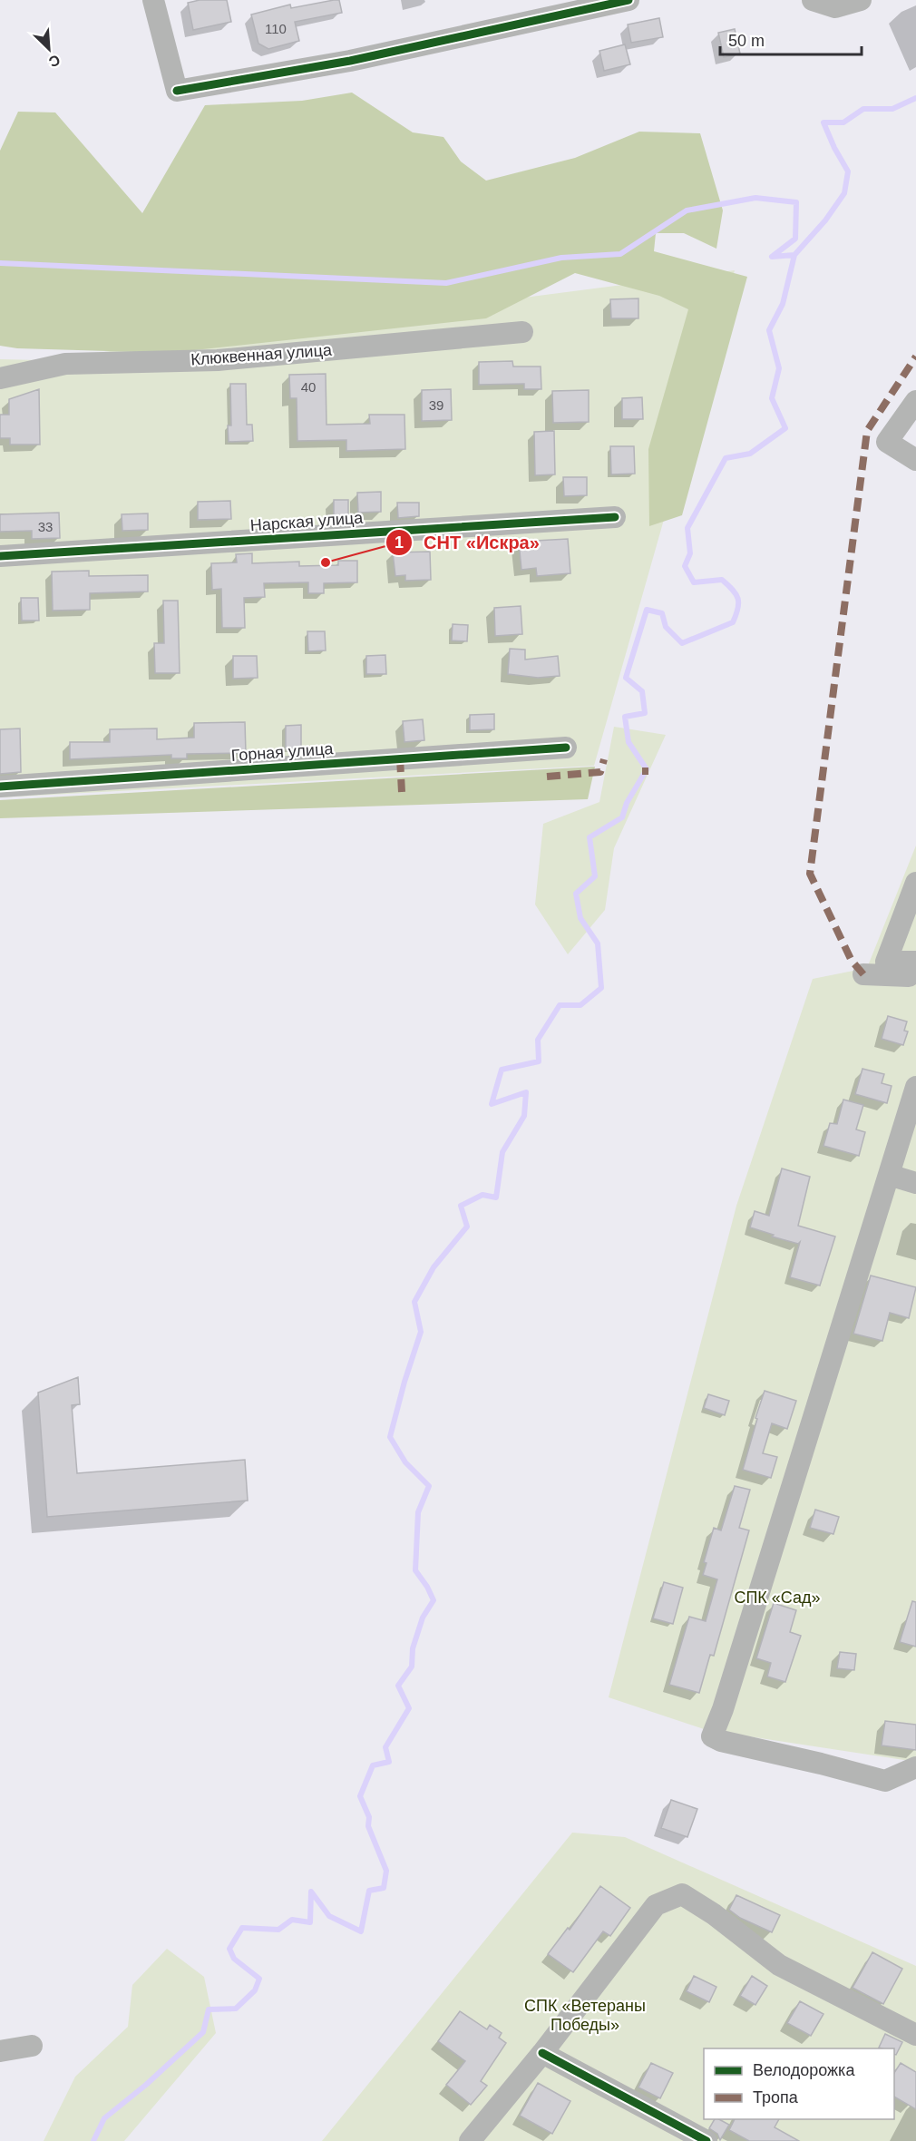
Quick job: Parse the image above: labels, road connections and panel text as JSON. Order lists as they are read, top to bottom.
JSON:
{
  "streets": {
    "street": ["Клюквенная улица", "Нарская улица", "Горная улица"]
  },
  "parks": ["СПК «Сад»", "СПК «Ветераны Победы»"],
  "places": ["СНТ «Искра»"],
  "house_numbers": [
    "110",
    "40",
    "39",
    "33"
  ],
  "legend": ["Велодорожка", "Тропа"],
  "scale_bar": "50 m",
  "north": "bottom right"
}
